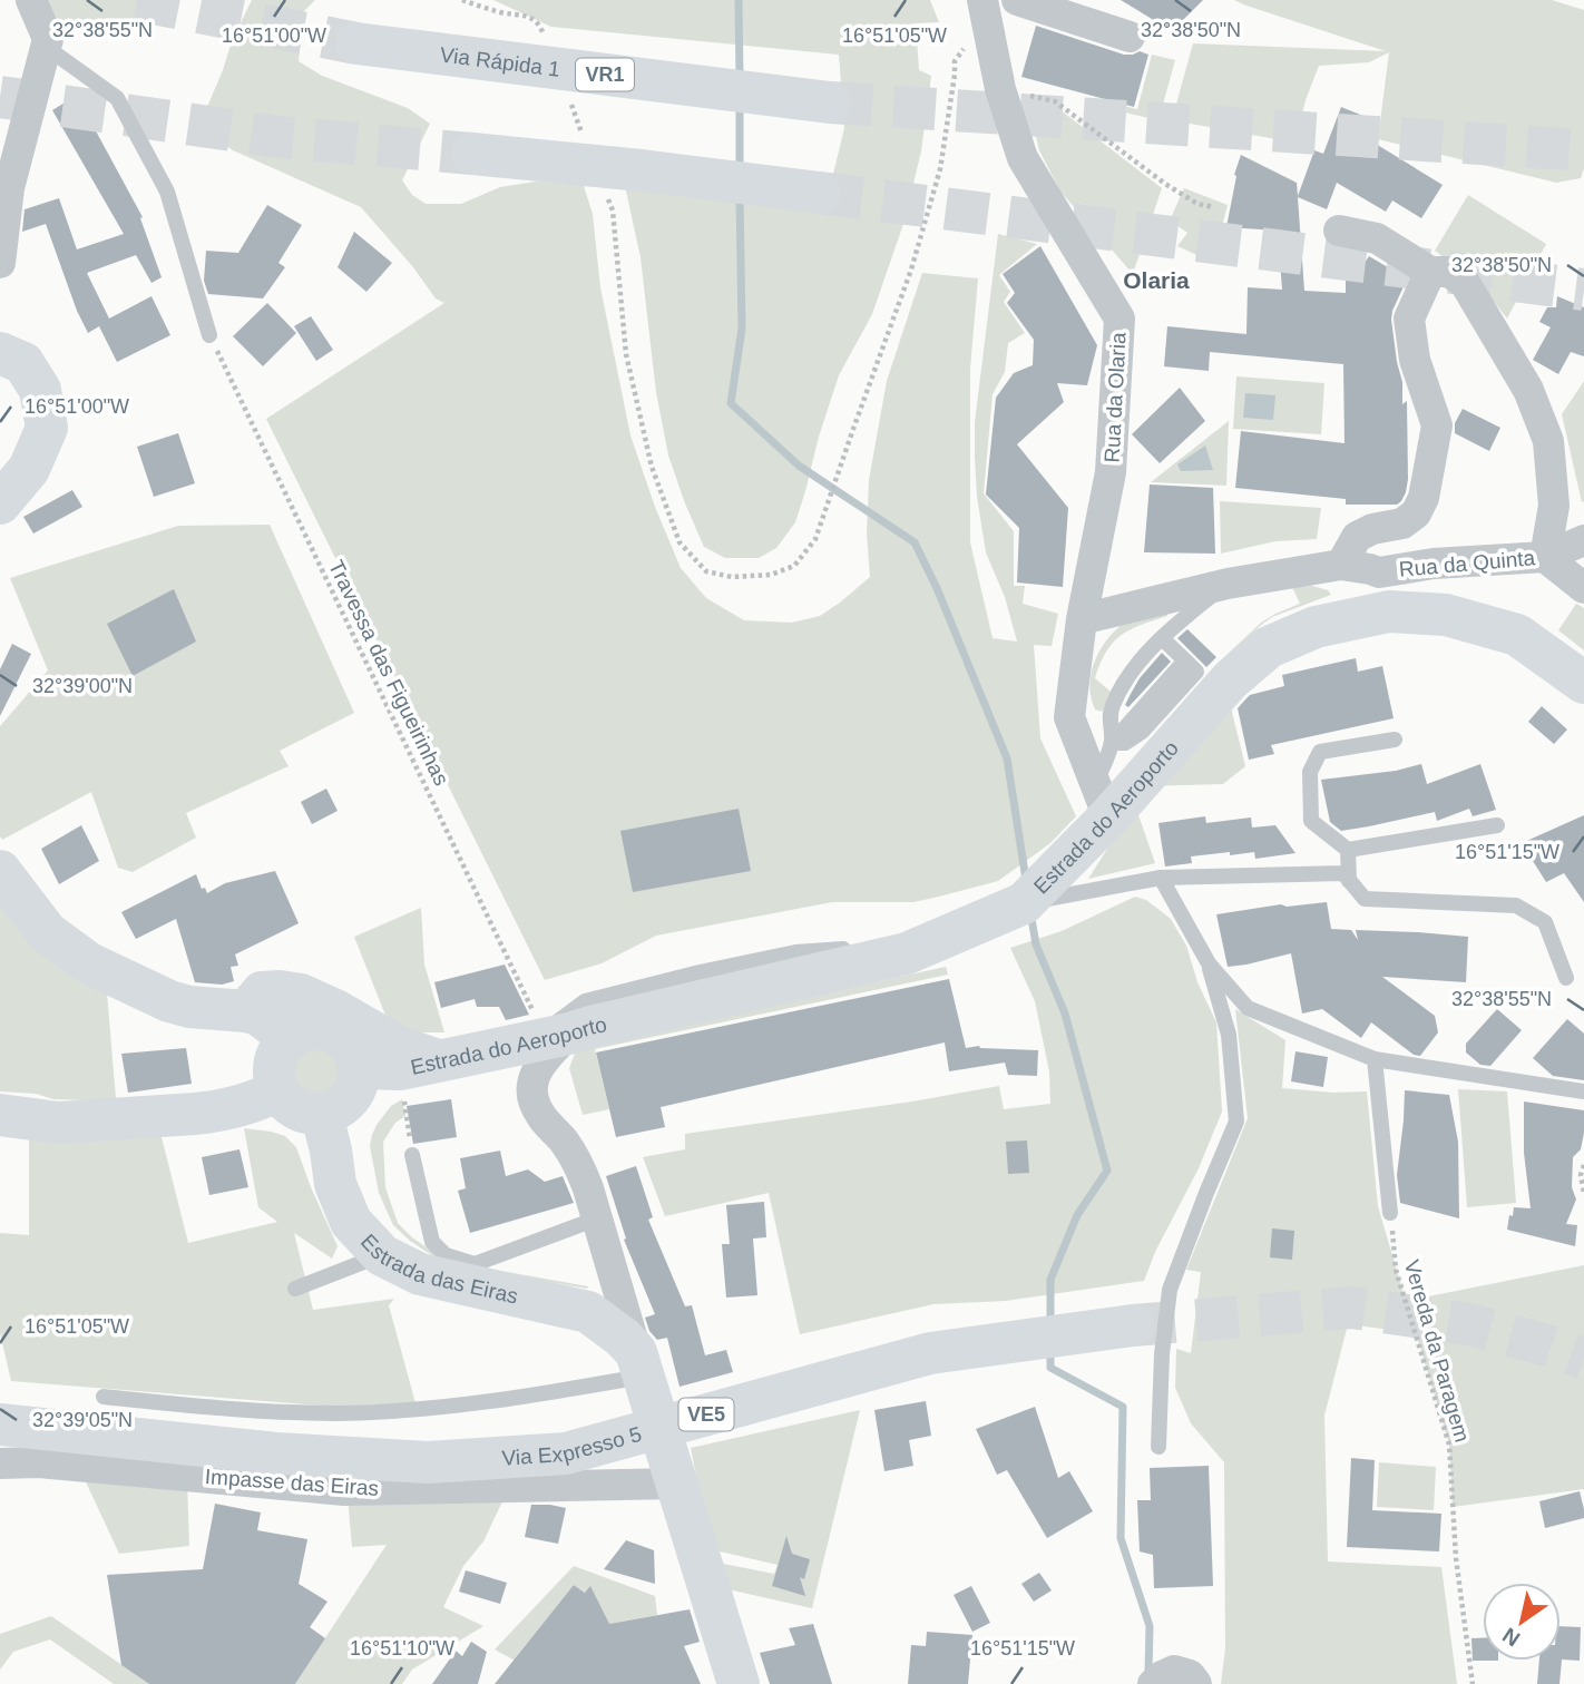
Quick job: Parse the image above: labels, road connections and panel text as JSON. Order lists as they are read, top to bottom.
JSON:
{
  "streets": {
    "main road": [
      "Via Rápida 1",
      "VR1",
      "Estrada do Aeroporto",
      "Estrada das Eiras",
      "VE5",
      "Via Expresso 5"
    ],
    "street": ["Rua da Olaria", "Rua da Quinta", "Impasse das Eiras"],
    "path": ["Travessa das Figueirinhas", "Vereda da Paragem"]
  },
  "crossings": [
    ["Rua da Olaria", "Estrada do Aeroporto"],
    ["Rua da Quinta", "Estrada do Aeroporto"],
    ["Travessa das Figueirinhas", "Estrada do Aeroporto"],
    ["Estrada do Aeroporto", "Estrada das Eiras"]
  ],
  "districts": ["Olaria"],
  "north": "bottom left",
  "coordinates": [
    "32°38'55\"N",
    "32°38'50\"N",
    "16°51'00\"W",
    "16°51'05\"W",
    "32°39'00\"N",
    "16°51'15\"W",
    "32°39'05\"N",
    "16°51'10\"W"
  ]
}
